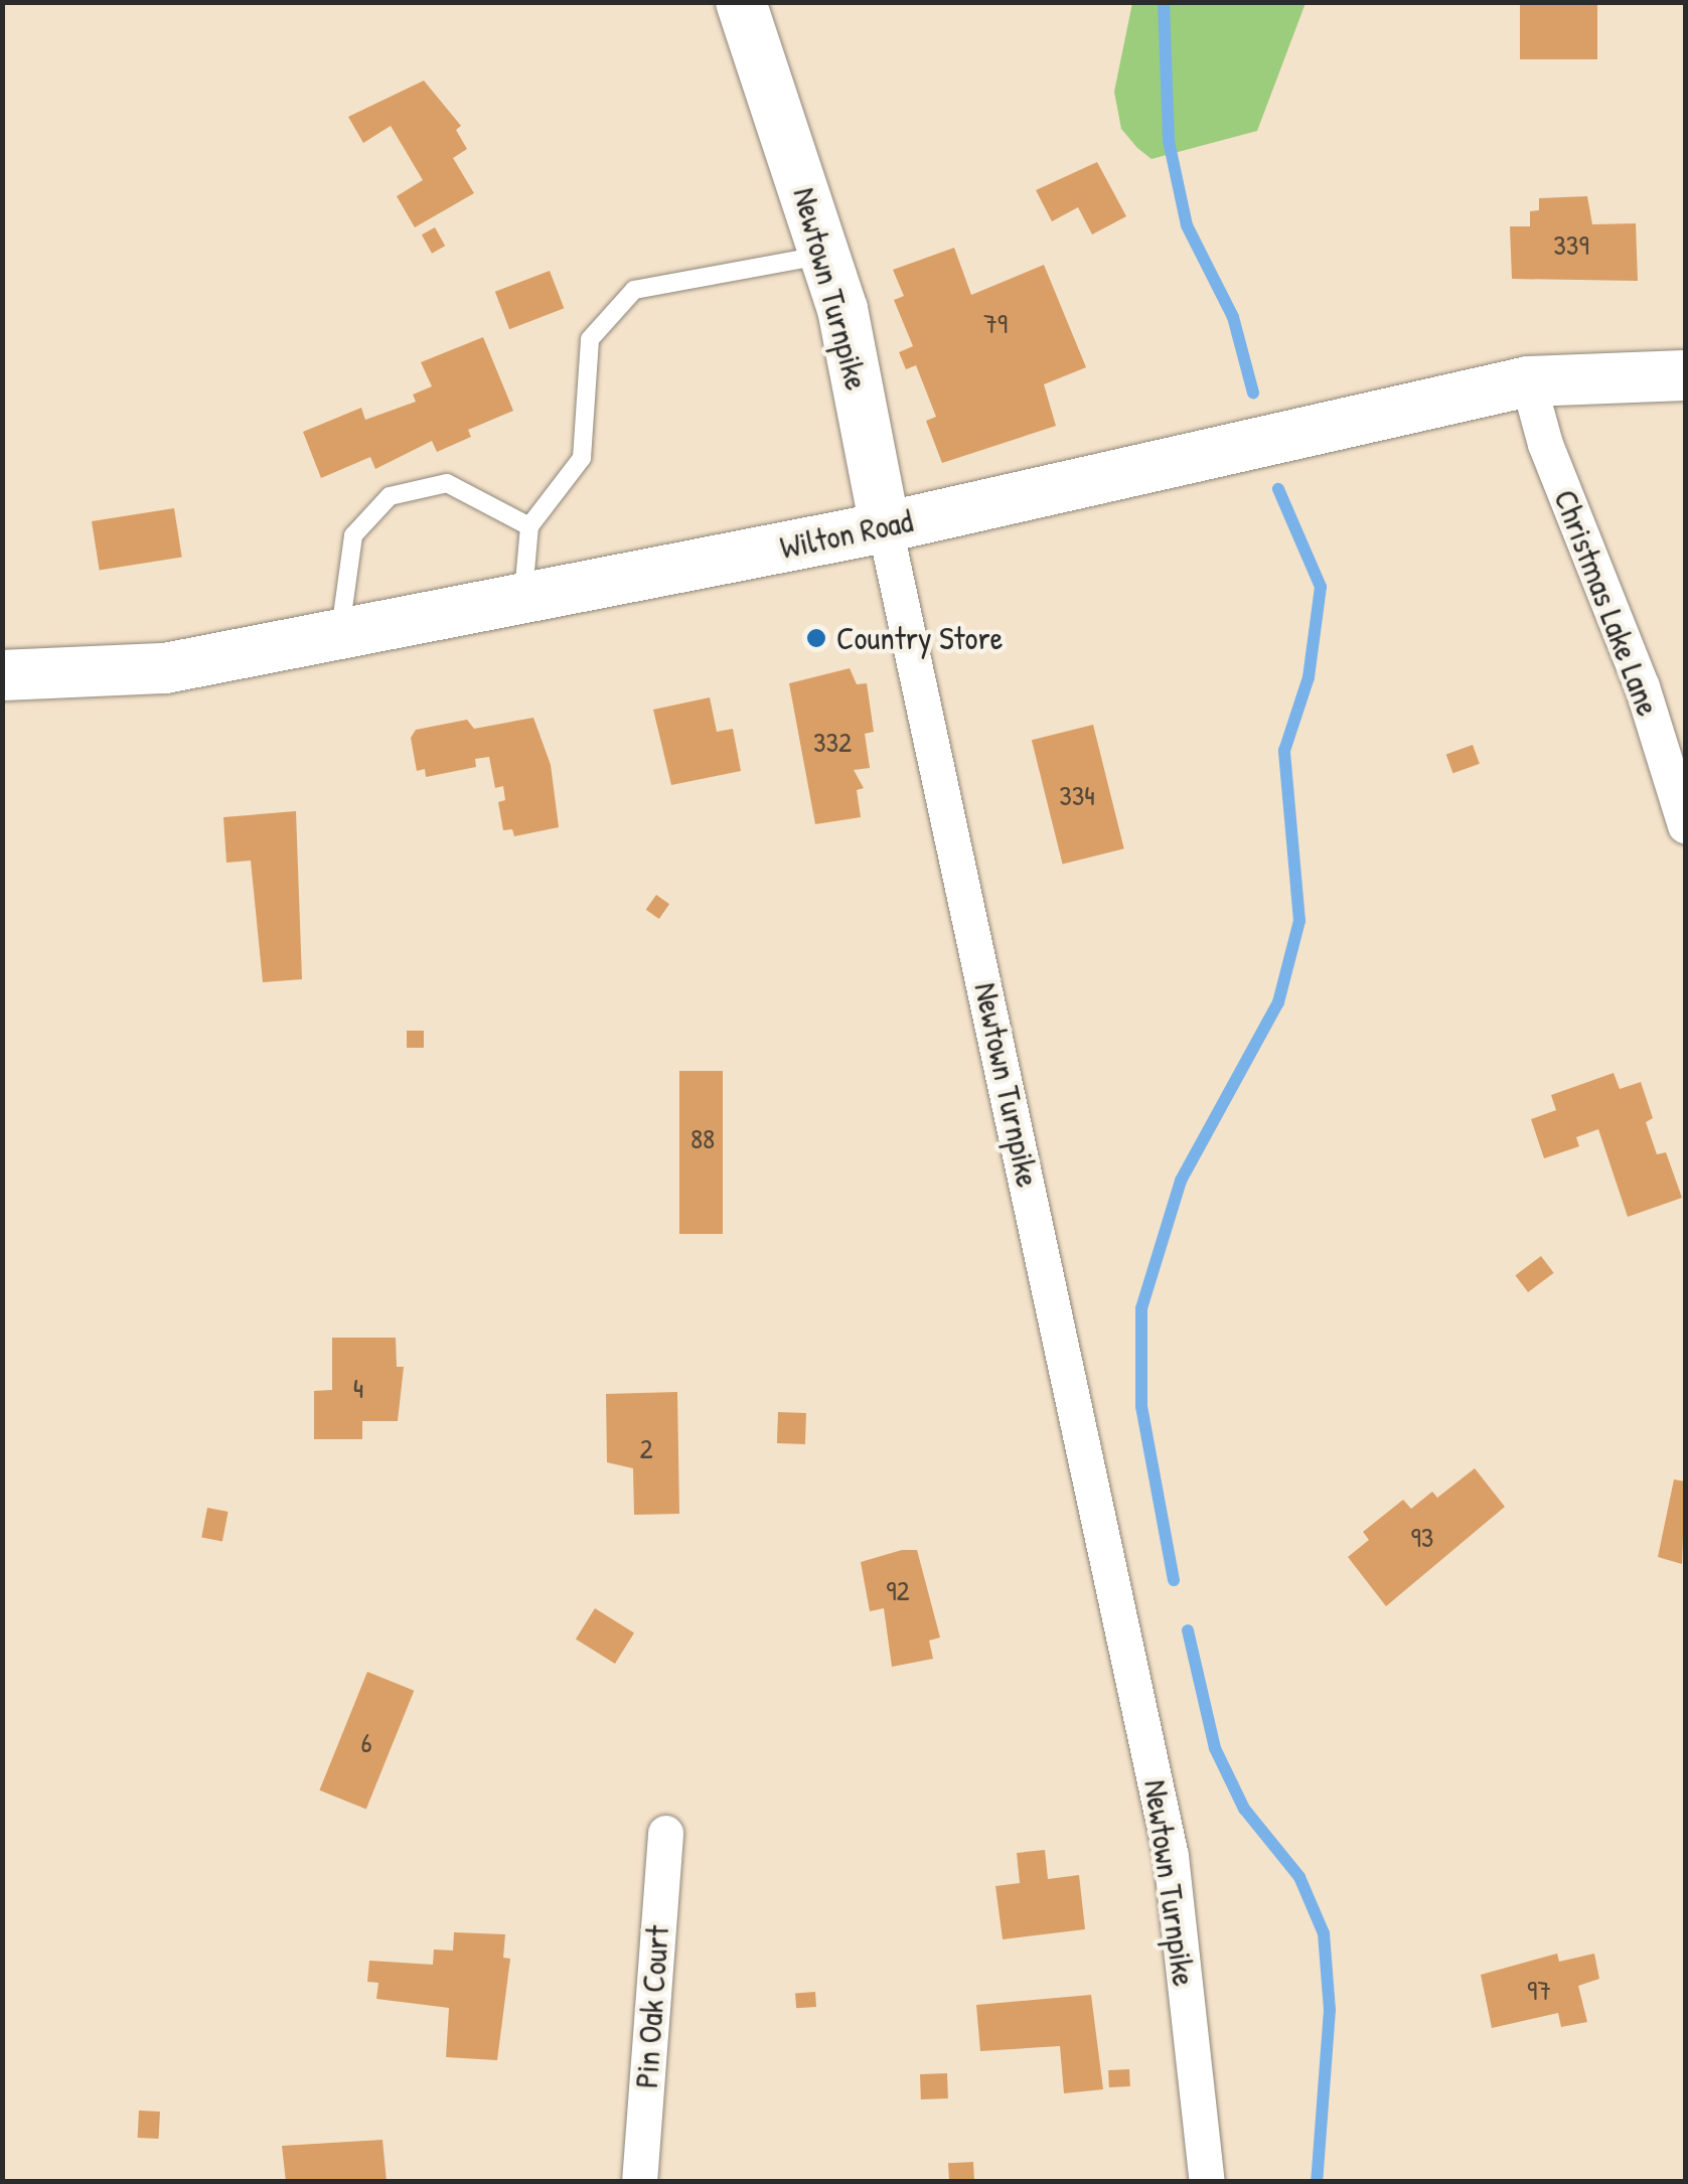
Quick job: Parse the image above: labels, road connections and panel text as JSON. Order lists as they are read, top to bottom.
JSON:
{
  "streets": {
    "main road": ["Newtown Turnpike", "Wilton Road"],
    "street": ["Christmas Lake Lane", "Pin Oak Court"]
  },
  "crossings": [
    ["Newtown Turnpike", "Wilton Road"],
    ["Wilton Road", "Christmas Lake Lane"]
  ],
  "places": ["Country Store"],
  "house_numbers": [
    "339",
    "79",
    "332",
    "334",
    "88",
    "4",
    "2",
    "93",
    "92",
    "6",
    "97"
  ]
}
